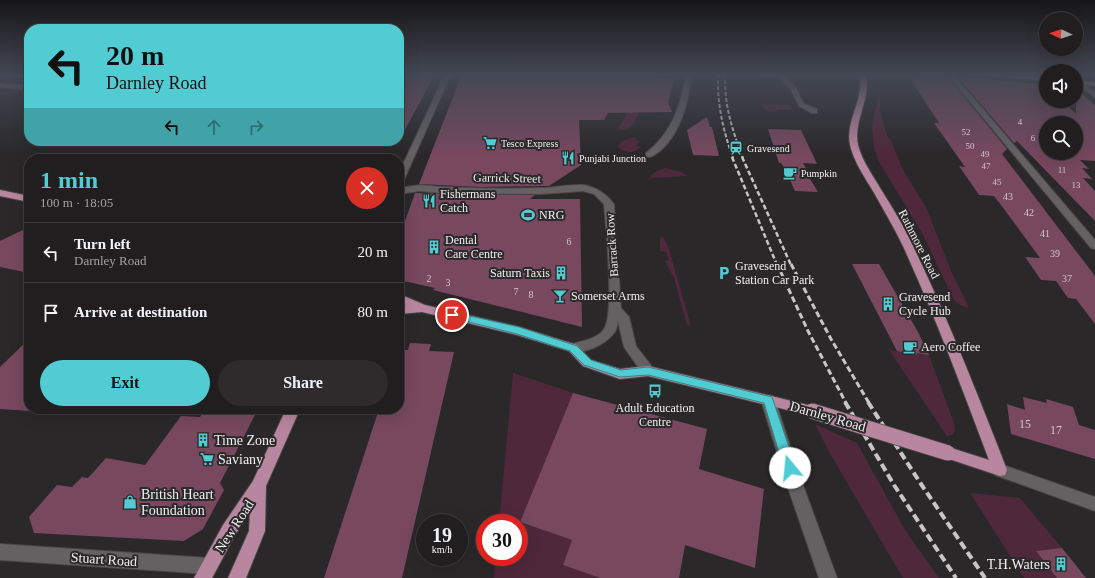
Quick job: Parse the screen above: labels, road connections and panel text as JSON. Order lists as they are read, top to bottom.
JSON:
{
  "streets": {
    "main road": ["Rathmore Road", "Darnley Road", "New Road"],
    "street": ["Garrick Street", "Barrack Row", "Stuart Road"]
  },
  "crossings": [
    ["Garrick Street", "Barrack Row"],
    ["Rathmore Road", "Darnley Road"],
    ["Barrack Row", "Darnley Road"],
    ["New Road", "Stuart Road"]
  ],
  "places": {
    "supermarket": ["Tesco Express", "Saviany"],
    "station": ["Gravesend"],
    "restaurant": ["Punjabi Junction", "Fishermans Catch"],
    "cafe": ["Pumpkin", "Aero Coffee"],
    "sports": ["NRG"],
    "building": [
      "Dental Care Centre",
      "Saturn Taxis",
      "Gravesend Cycle Hub",
      "Time Zone",
      "T.H.Waters"
    ],
    "parking": ["Gravesend Station Car Park"],
    "bar": ["Somerset Arms"],
    "bus stop": ["Adult Education Centre"],
    "shop": ["British Heart Foundation"]
  },
  "house_numbers": [
    "4",
    "52",
    "6",
    "50",
    "49",
    "47",
    "11",
    "45",
    "13",
    "43",
    "42",
    "41",
    "6",
    "39",
    "2",
    "37",
    "3",
    "7",
    "8",
    "15",
    "17"
  ],
  "north": "left",
  "page": {
    "turn": ["20 m", "Darnley Road"],
    "heading": ["1 min", "100 m · 18:05"],
    "list": [
      {
        "name": "Turn left",
        "note": "Darnley Road",
        "value": "20 m"
      },
      {
        "name": "Arrive at destination",
        "value": "80 m"
      }
    ],
    "buttons": ["Exit", "Share"],
    "speed": "19 km/h",
    "limit": "30"
  }
}
